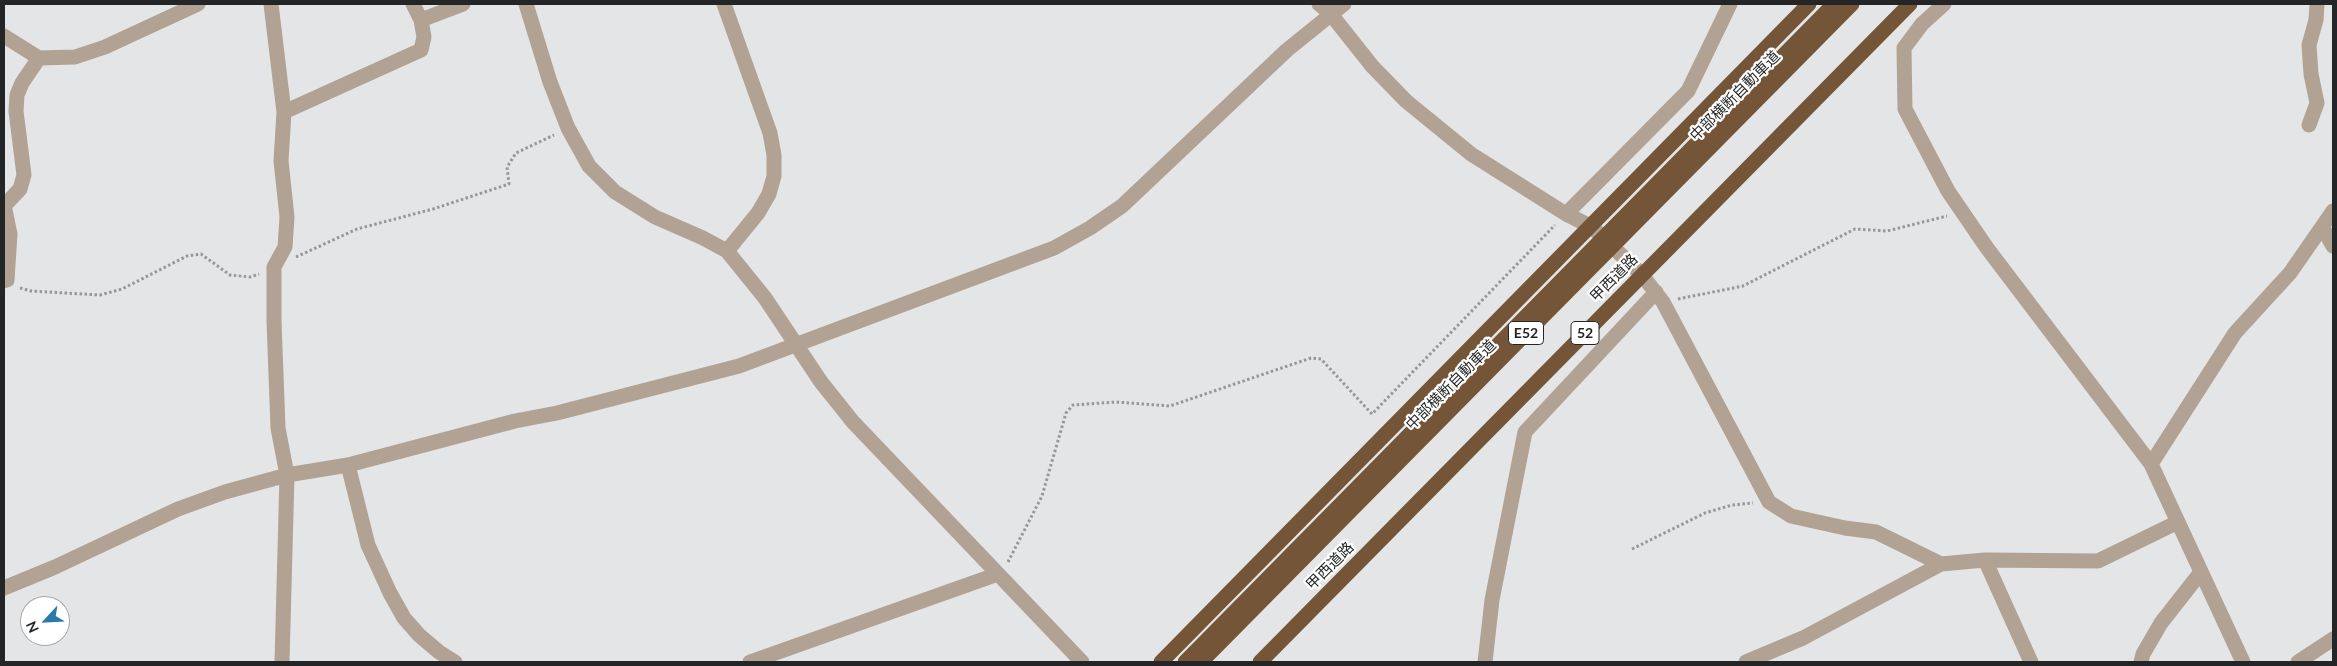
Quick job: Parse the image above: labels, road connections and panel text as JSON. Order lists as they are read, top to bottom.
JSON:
{
  "streets": {
    "highway": [
      "中部横断自動車道",
      "甲西道路",
      "E52",
      "52"
    ]
  },
  "north": "bottom left"
}
